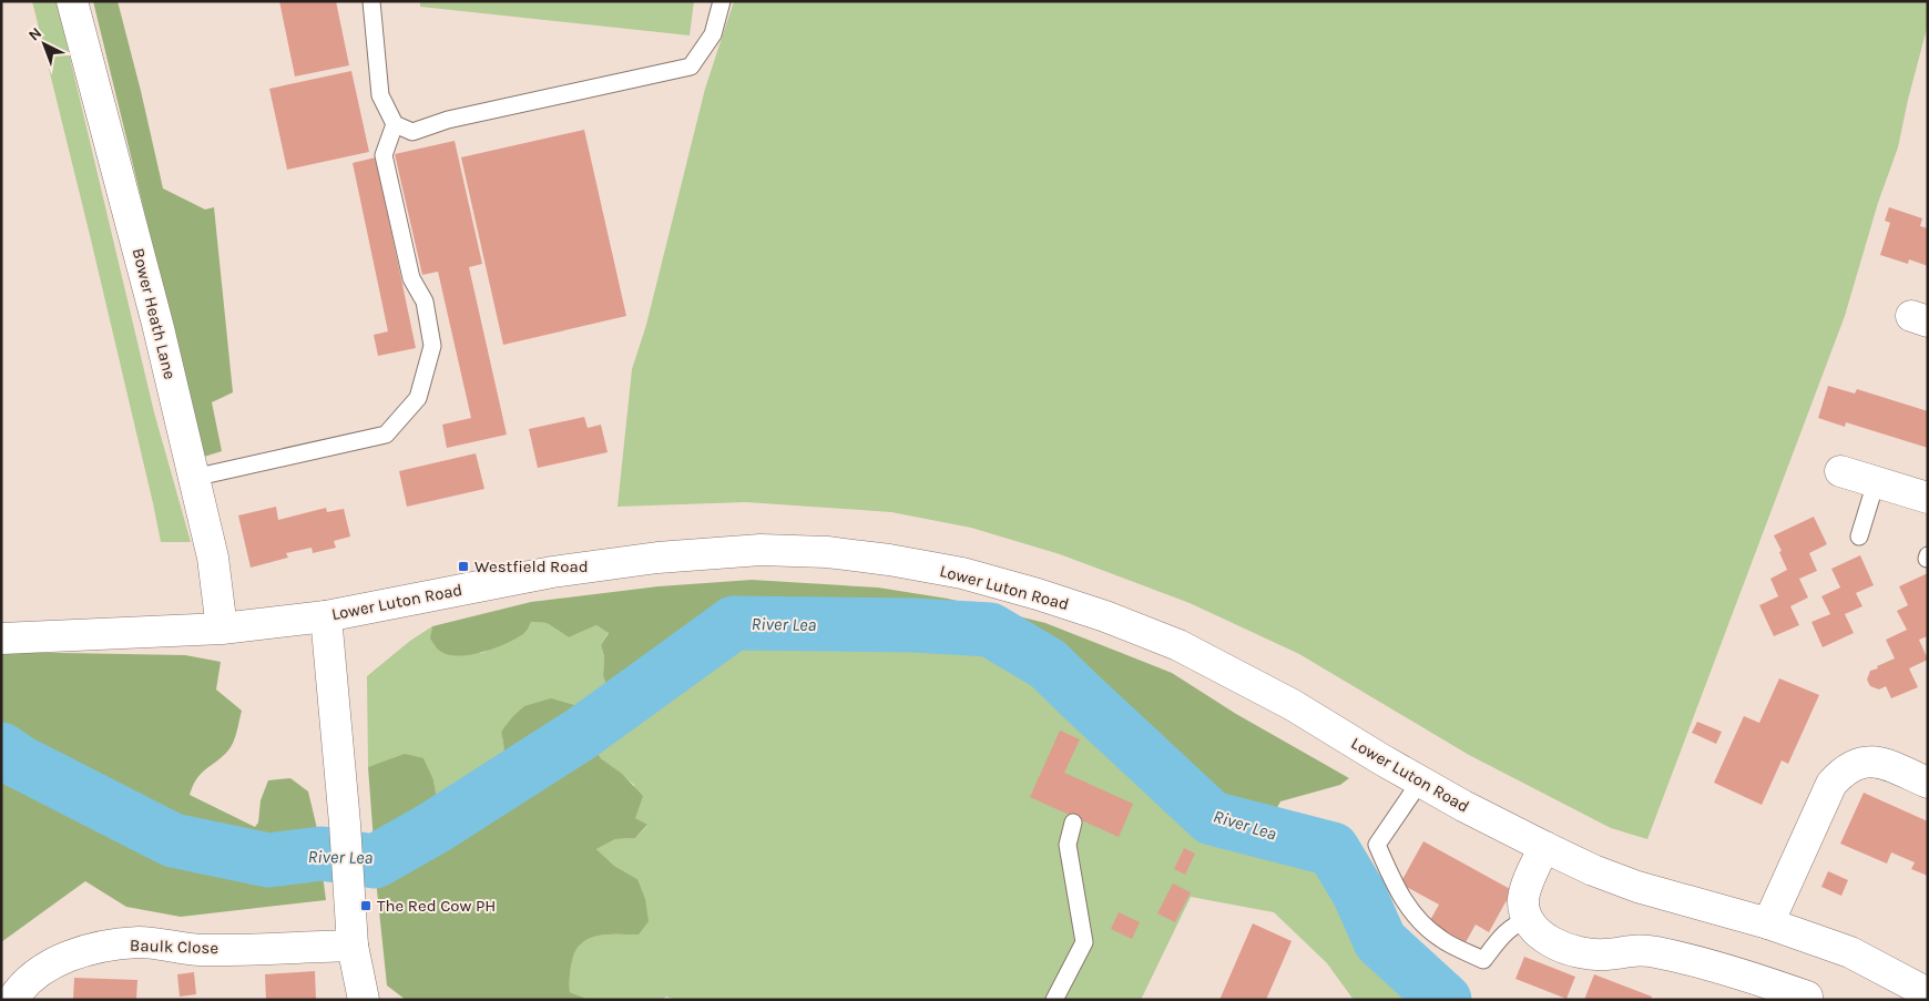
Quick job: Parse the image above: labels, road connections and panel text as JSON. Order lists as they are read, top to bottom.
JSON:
{
  "streets": {
    "main road": ["Bower Heath Lane", "Lower Luton Road", "Baulk Close"]
  },
  "crossings": [
    ["Bower Heath Lane", "Lower Luton Road"]
  ],
  "water": ["River Lea"],
  "places": {
    "transit": ["Westfield Road", "The Red Cow PH"]
  },
  "north": "top left"
}
